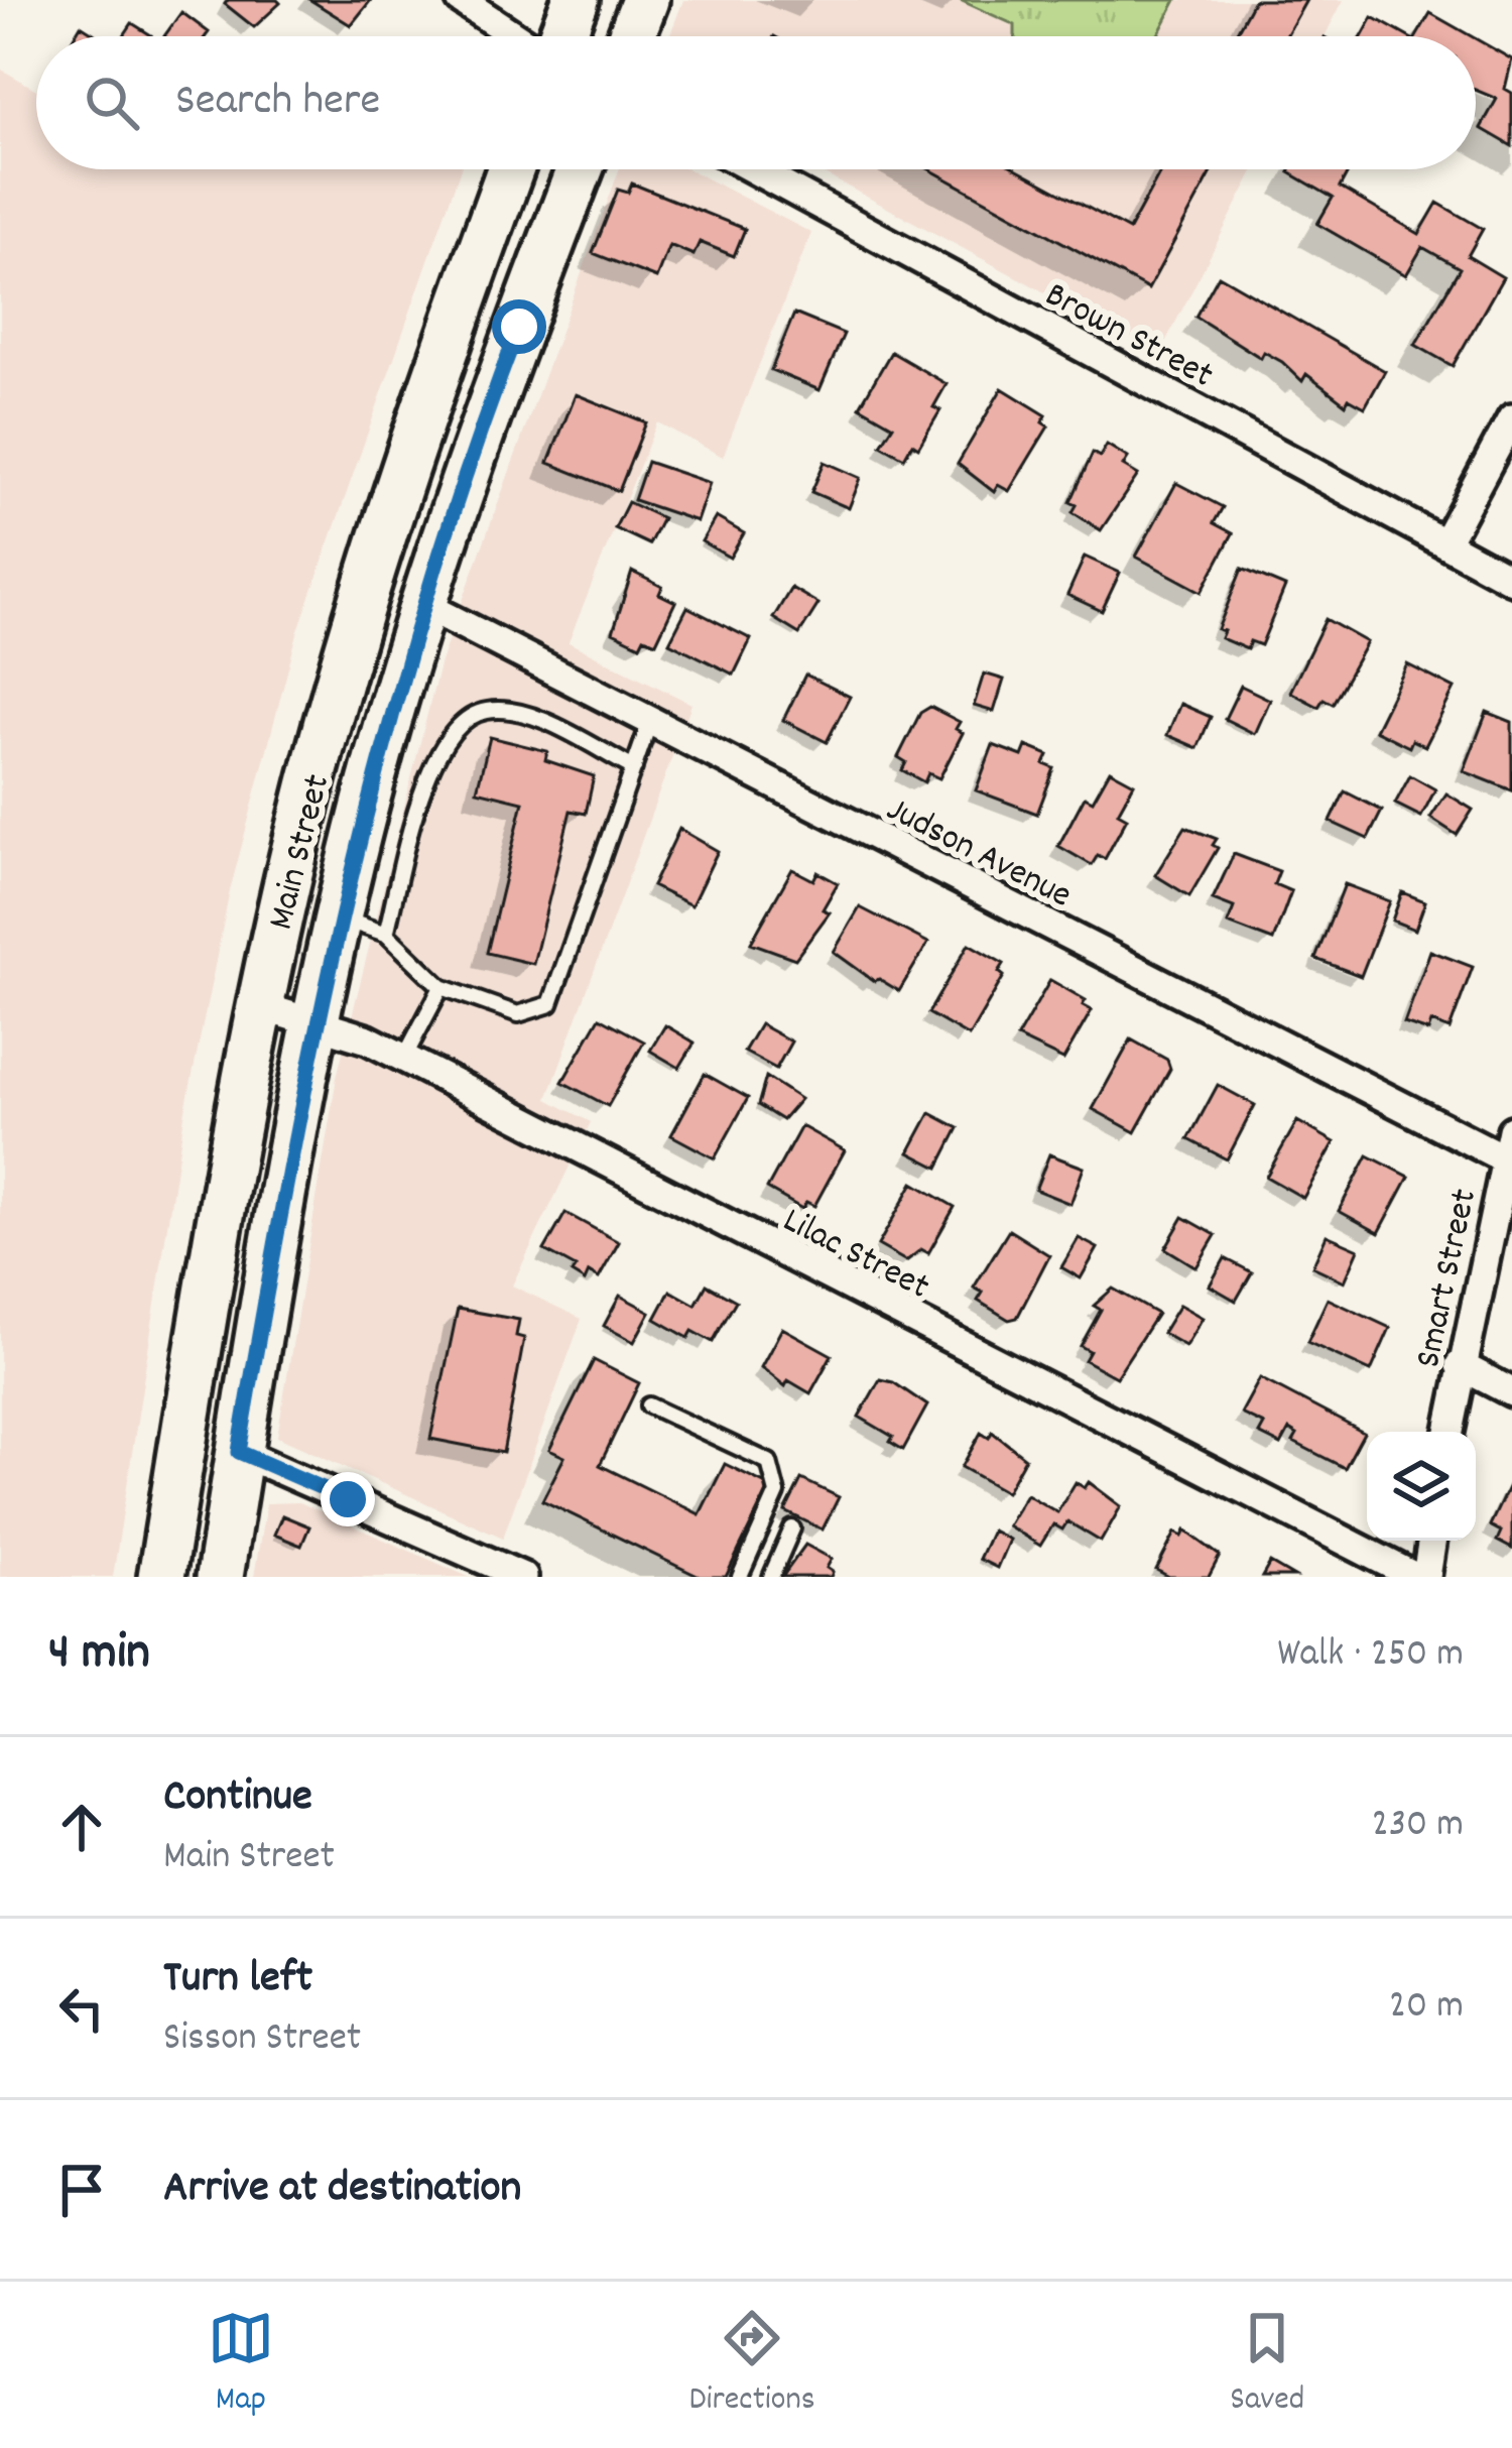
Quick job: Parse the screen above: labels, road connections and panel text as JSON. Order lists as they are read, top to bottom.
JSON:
{
  "streets": {
    "main road": ["Main Street"],
    "street": [
      "Brown Street",
      "Judson Avenue",
      "Lilac Street",
      "Smart Street"
    ]
  },
  "crossings": [
    ["Judson Avenue", "Main Street"],
    ["Judson Avenue", "Smart Street"],
    ["Main Street", "Lilac Street"]
  ],
  "page": {
    "search": "Search here",
    "heading": ["4 min", "Walk · 250 m"],
    "list": [
      ["Continue", "Main Street", "230 m"],
      ["Turn left", "Sisson Street", "20 m"],
      "Arrive at destination"
    ],
    "nav": ["Map", "Directions", "Saved"]
  }
}
